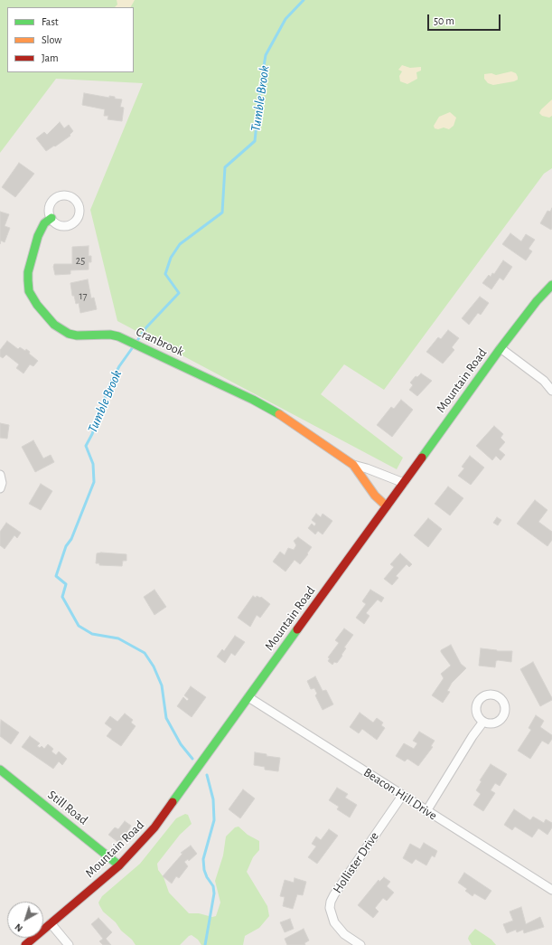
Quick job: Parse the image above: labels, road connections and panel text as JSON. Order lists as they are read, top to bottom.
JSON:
{
  "streets": {
    "main road": ["Cranbrook", "Mountain Road", "Still Road"],
    "street": ["Beacon Hill Drive", "Hollister Drive"]
  },
  "crossings": [
    ["Cranbrook", "Mountain Road"],
    ["Mountain Road", "Beacon Hill Drive"],
    ["Mountain Road", "Still Road"],
    ["Beacon Hill Drive", "Hollister Drive"]
  ],
  "water": ["Tumble Brook"],
  "house_numbers": ["25", "17"],
  "legend": ["Fast", "Slow", "Jam"],
  "scale_bar": "50 m",
  "north": "bottom left"
}
